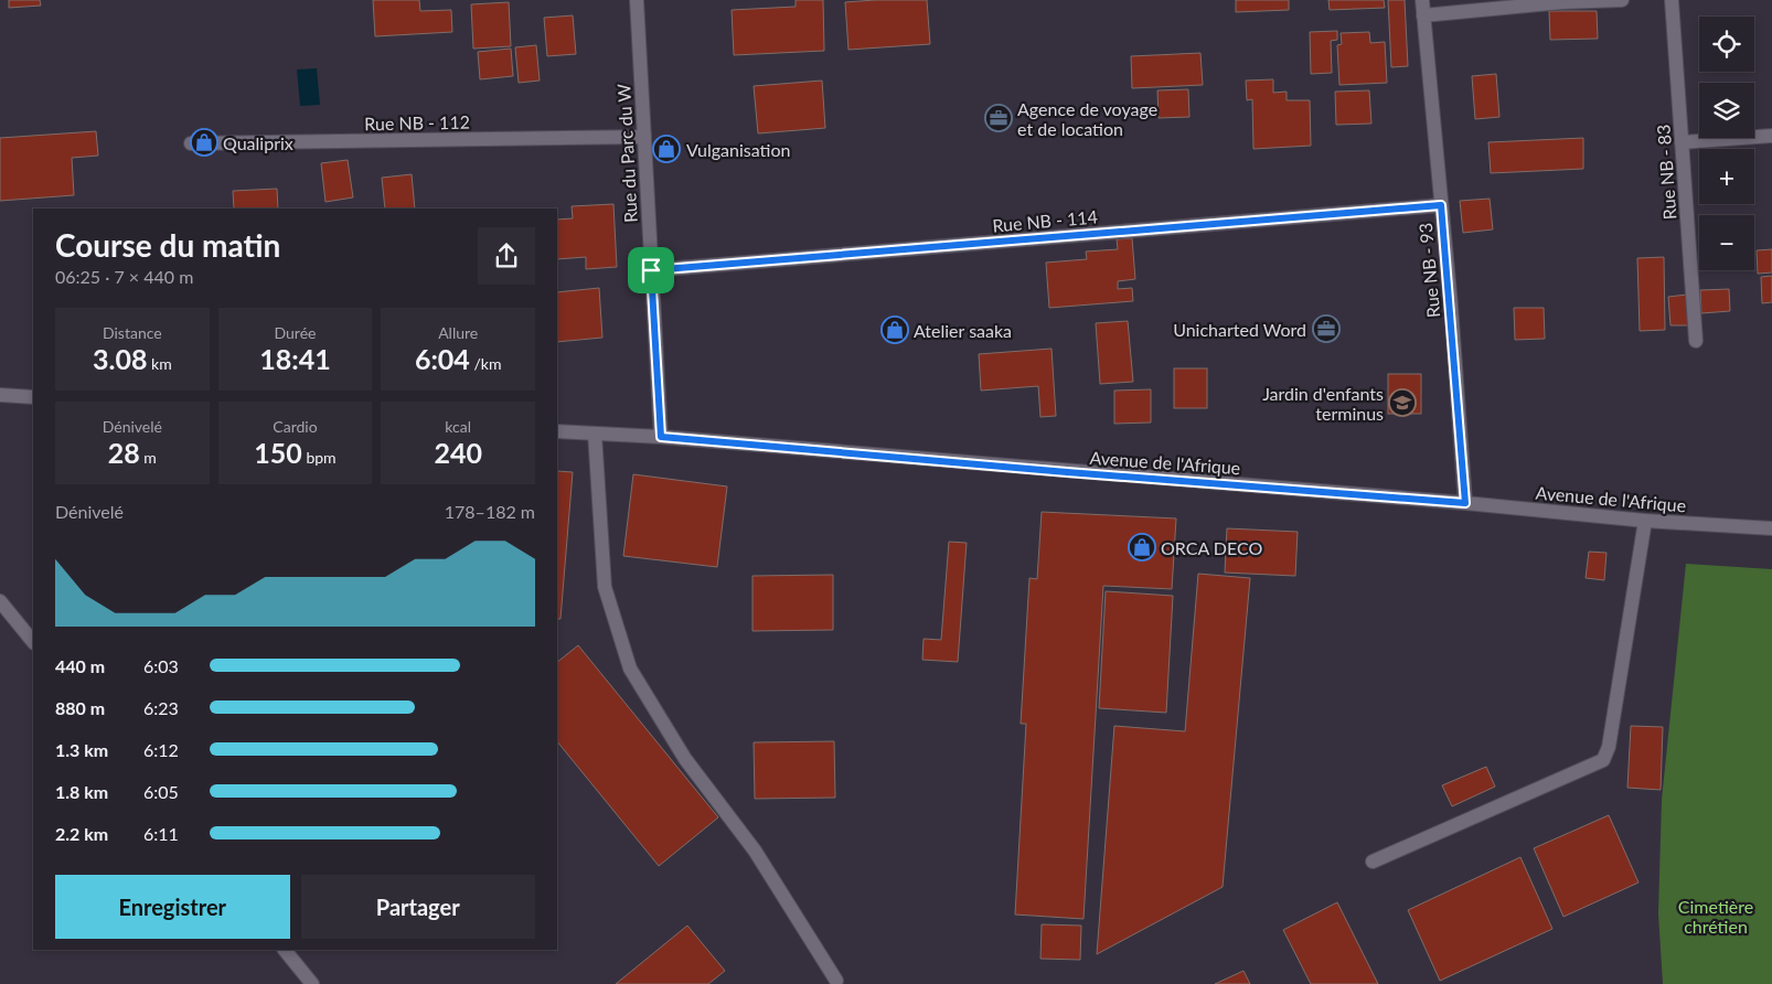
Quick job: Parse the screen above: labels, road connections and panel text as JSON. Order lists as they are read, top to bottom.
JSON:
{
  "streets": {
    "street": [
      "Rue NB - 112",
      "Rue du Parc du W",
      "Rue NB - 83",
      "Rue NB - 114",
      "Rue NB - 93",
      "Avenue de l'Afrique"
    ]
  },
  "crossings": [
    ["Rue NB - 112", "Rue du Parc du W"],
    ["Rue du Parc du W", "Rue NB - 114"],
    ["Rue du Parc du W", "Avenue de l'Afrique"],
    ["Rue NB - 114", "Rue NB - 93"],
    ["Rue NB - 93", "Avenue de l'Afrique"]
  ],
  "parks": ["Cimetière chrétien"],
  "places": {
    "office": ["Agence de voyage et de location", "Unicharted Word"],
    "shop": [
      "Qualiprix",
      "Vulganisation",
      "Atelier saaka",
      "ORCA DECO"
    ],
    "school or university": ["Jardin d'enfants terminus"]
  },
  "page": {
    "map_buttons": ["+", "−"],
    "heading": ["Course du matin", "06:25 · 7 × 440 m"],
    "stats": [
      ["Distance", "3.08 km"],
      ["Durée", "18:41"],
      ["Allure", "6:04 /km"],
      ["Dénivelé", "28 m"],
      ["Cardio", "150 bpm"],
      ["kcal", "240"]
    ],
    "chart": ["Dénivelé", "178–182 m"],
    "list": [
      {
        "name": "440 m",
        "note": "6:03"
      },
      {
        "name": "880 m",
        "note": "6:23"
      },
      {
        "name": "1.3 km",
        "note": "6:12"
      },
      {
        "name": "1.8 km",
        "note": "6:05"
      },
      {
        "name": "2.2 km",
        "note": "6:11"
      }
    ],
    "buttons": ["Enregistrer", "Partager"]
  }
}
